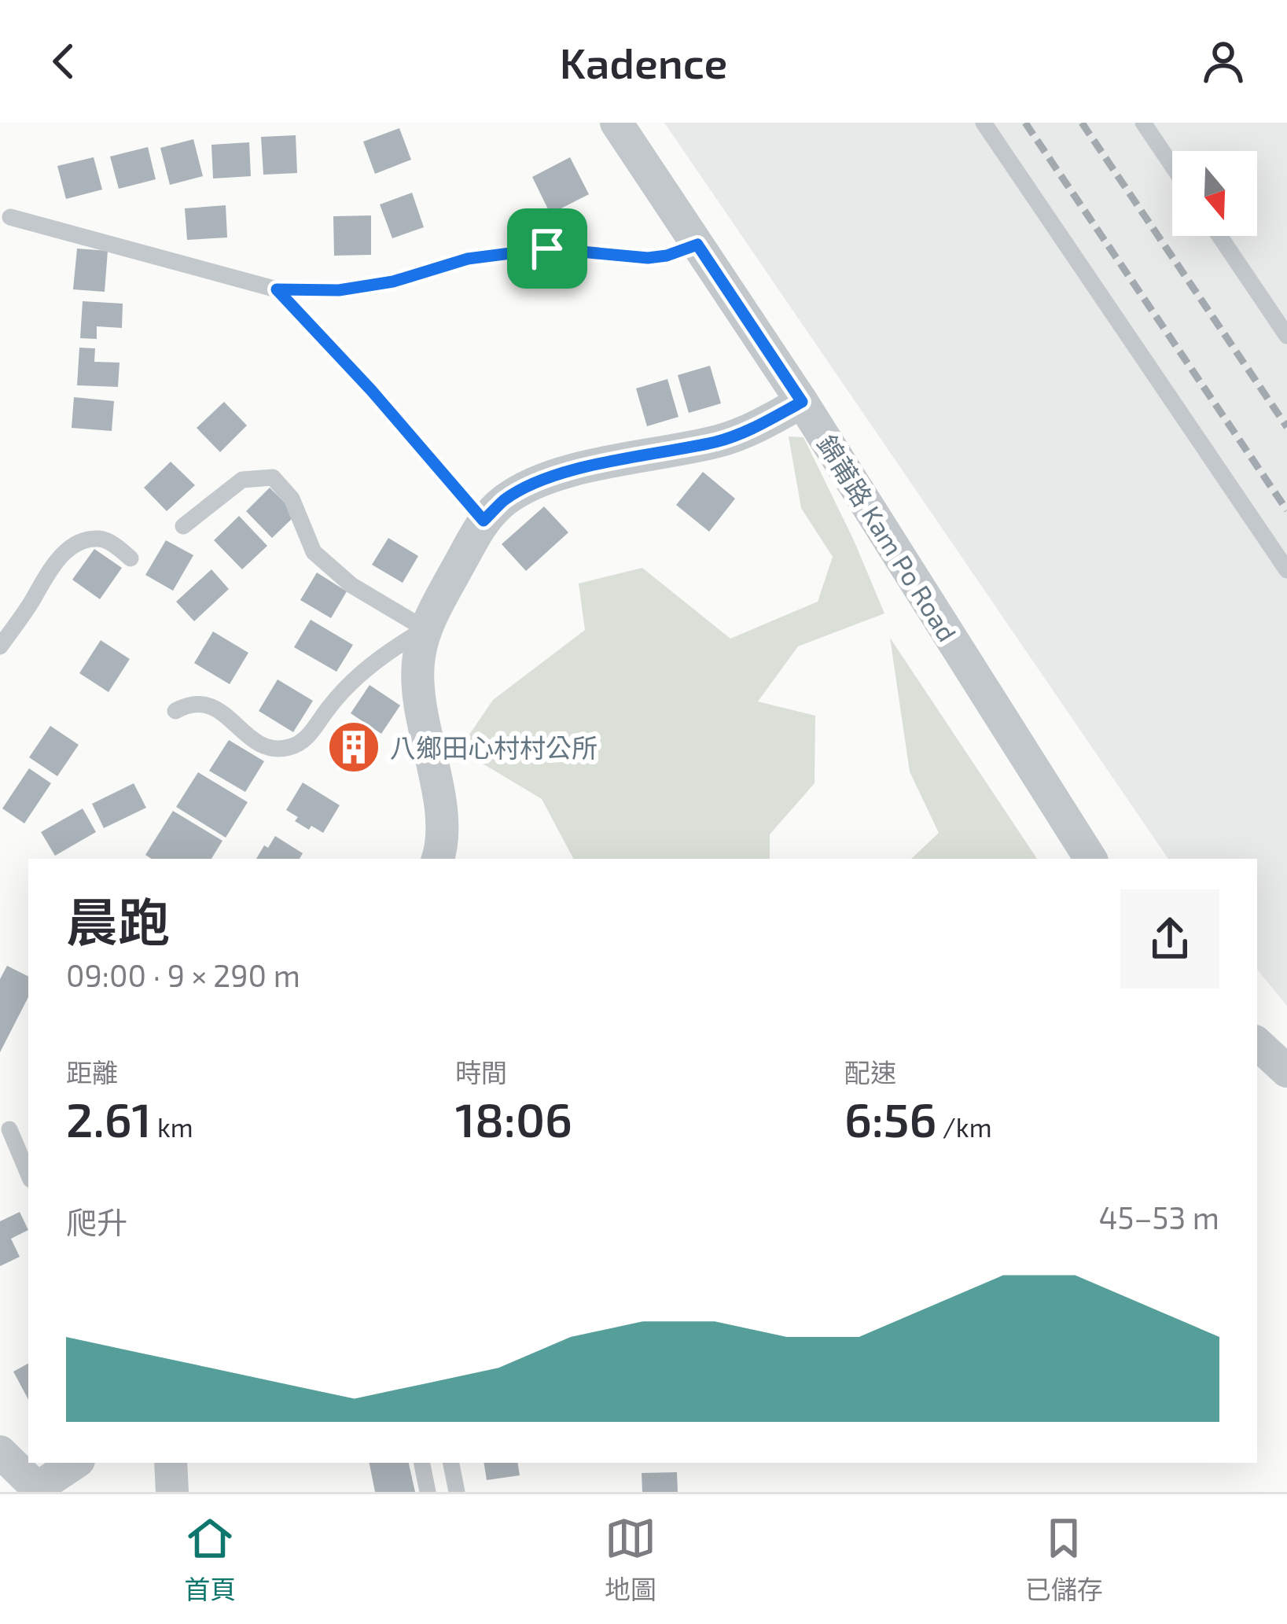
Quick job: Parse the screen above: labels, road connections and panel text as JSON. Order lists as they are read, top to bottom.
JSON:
{
  "streets": {
    "street": ["錦莆路 Kam Po Road"]
  },
  "places": {
    "building": ["八鄉田心村村公所"]
  },
  "north": "bottom",
  "page": {
    "header": "Kadence",
    "heading": ["晨跑", "09:00 · 9 × 290 m"],
    "stats": [
      ["距離", "2.61 km"],
      ["時間", "18:06"],
      ["配速", "6:56 /km"]
    ],
    "chart": ["爬升", "45–53 m"],
    "tabs": ["首頁", "地圖", "已儲存"]
  }
}
